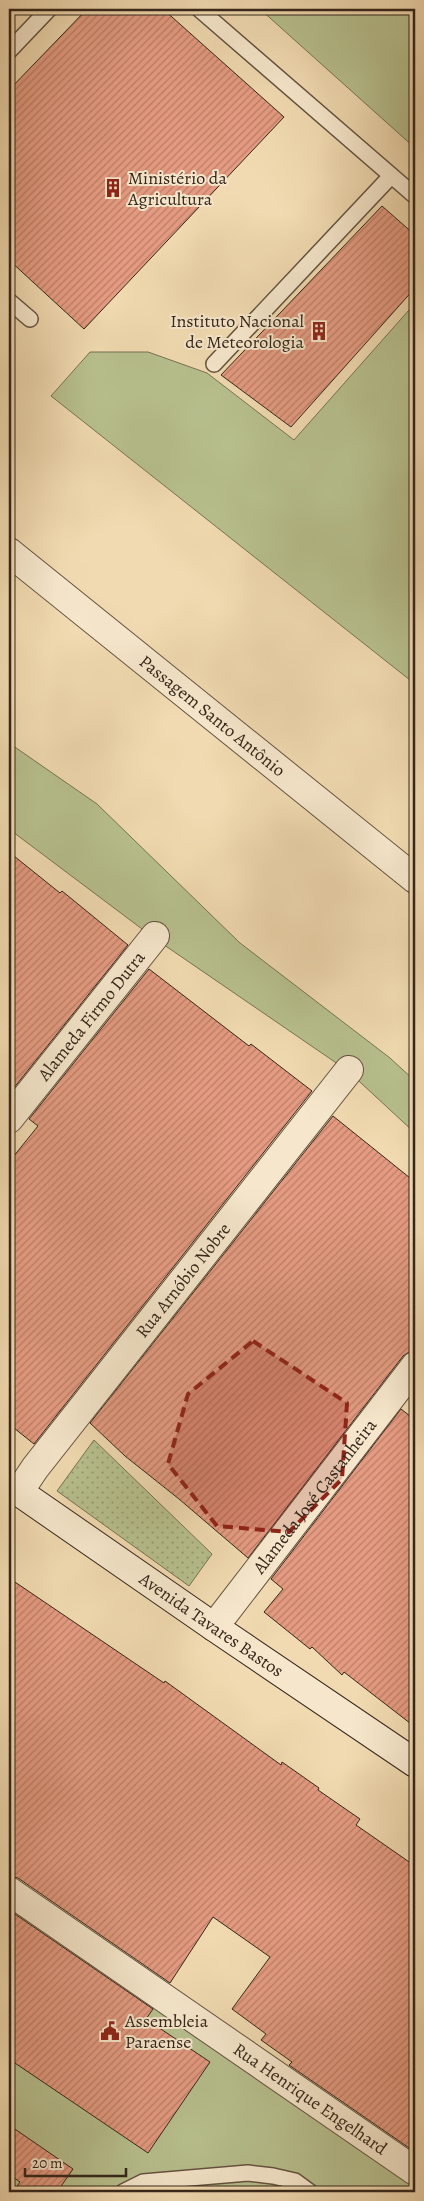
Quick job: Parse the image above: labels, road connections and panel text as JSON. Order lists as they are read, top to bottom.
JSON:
{
  "streets": {
    "street": [
      "Passagem Santo Antônio",
      "Alameda Firmo Dutra",
      "Rua Arnóbio Nobre",
      "Alameda José Castanheira",
      "Avenida Tavares Bastos",
      "Rua Henrique Engelhard"
    ]
  },
  "crossings": [
    ["Rua Arnóbio Nobre", "Avenida Tavares Bastos"],
    ["Alameda José Castanheira", "Avenida Tavares Bastos"]
  ],
  "places": {
    "building": ["Ministério da Agricultura", "Instituto Nacional de Meteorologia"],
    "public building": ["Assembleia Paraense"]
  },
  "scale_bar": "20 m"
}
